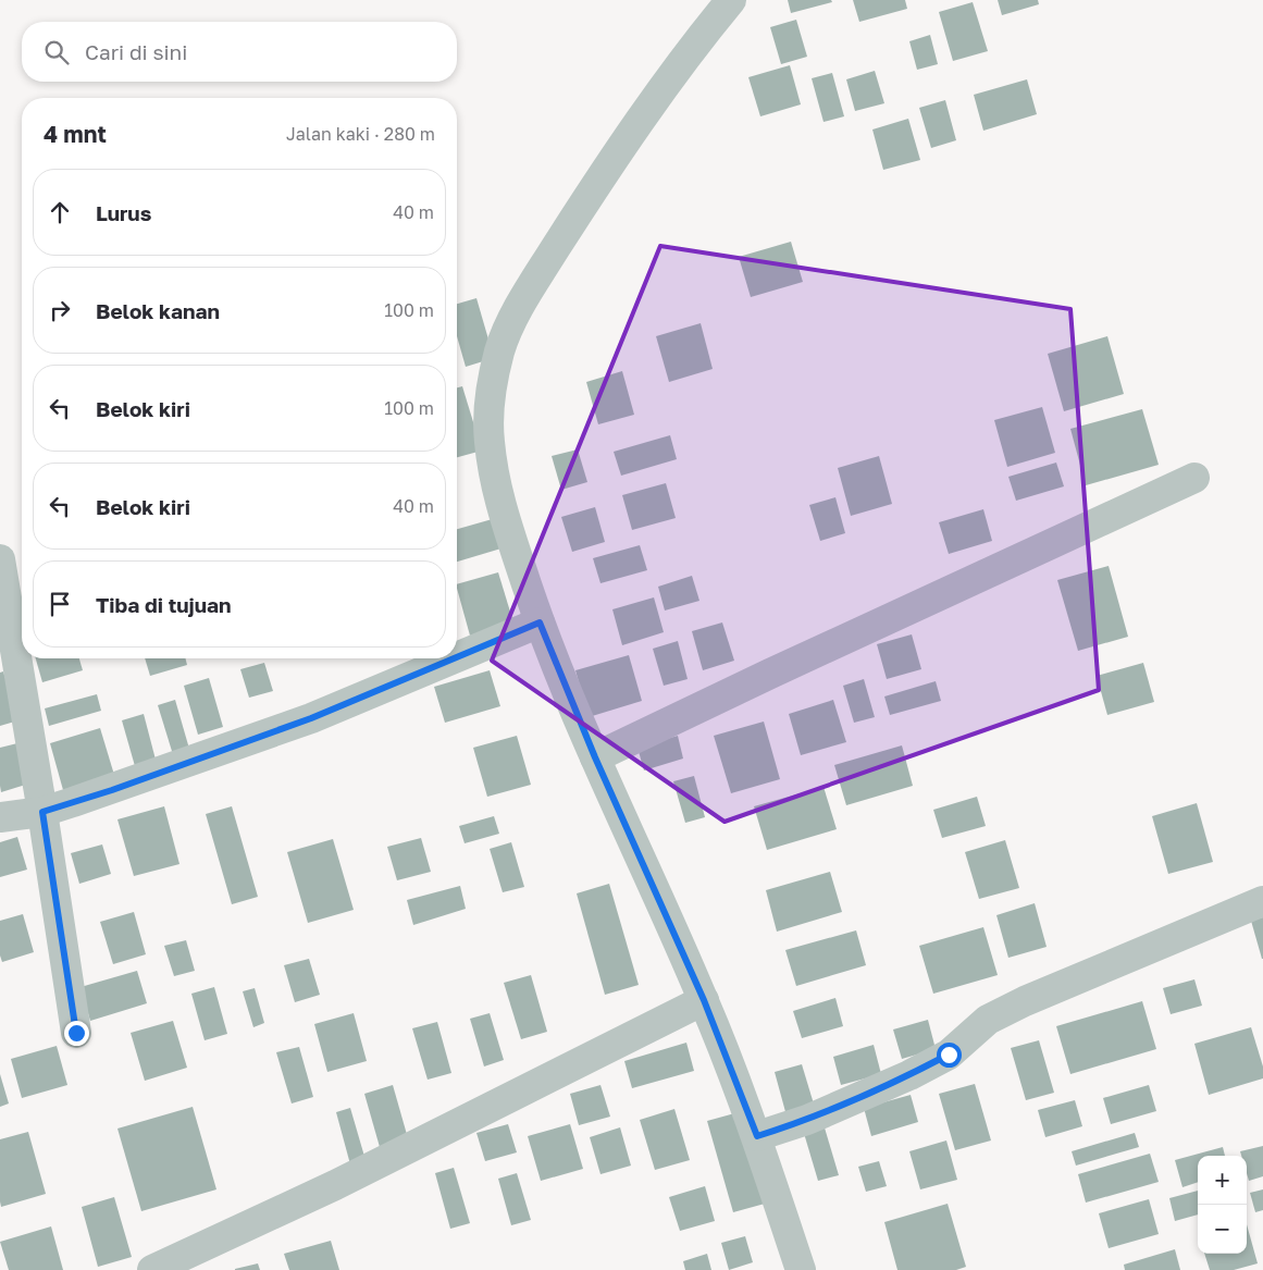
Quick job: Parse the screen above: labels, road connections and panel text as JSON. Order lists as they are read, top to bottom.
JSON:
{
  "page": {
    "search": "Cari di sini",
    "heading": ["4 mnt", "Jalan kaki · 280 m"],
    "list": [
      ["Lurus", "40 m"],
      ["Belok kanan", "100 m"],
      ["Belok kiri", "100 m"],
      ["Belok kiri", "40 m"],
      "Tiba di tujuan"
    ],
    "map_buttons": ["+", "−"]
  }
}
